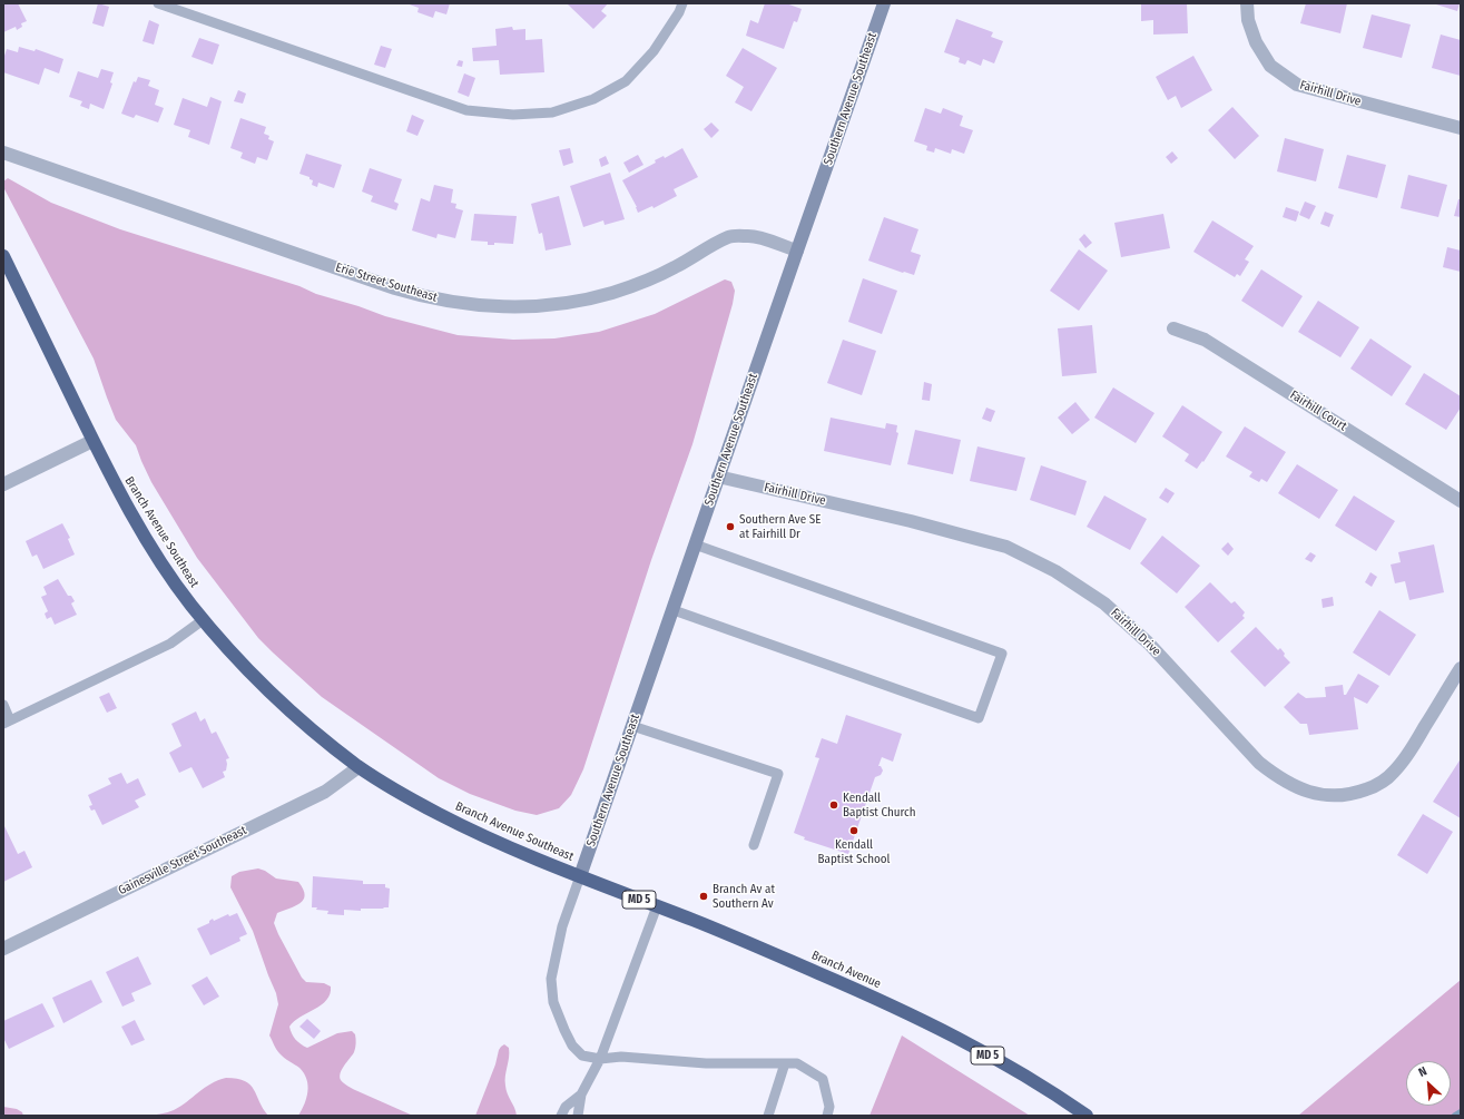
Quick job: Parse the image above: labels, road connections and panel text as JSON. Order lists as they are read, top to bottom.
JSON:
{
  "streets": {
    "highway": ["Branch Avenue Southeast", "MD 5", "Branch Avenue"],
    "main road": ["Southern Avenue Southeast"],
    "street": [
      "Fairhill Drive",
      "Erie Street Southeast",
      "Fairhill Court",
      "Gainesville Street Southeast"
    ]
  },
  "crossings": [
    ["Fairhill Drive", "Southern Avenue Southeast"],
    ["Southern Avenue Southeast", "Erie Street Southeast"],
    ["Southern Avenue Southeast", "Branch Avenue Southeast"],
    ["Southern Avenue Southeast", "Branch Avenue"],
    ["Branch Avenue Southeast", "Gainesville Street Southeast"],
    ["Branch Avenue Southeast", "Branch Avenue"]
  ],
  "places": [
    "Southern Ave SE at Fairhill Dr",
    "Kendall Baptist Church",
    "Kendall Baptist School",
    "Branch Av at Southern Av"
  ],
  "north": "top left"
}
